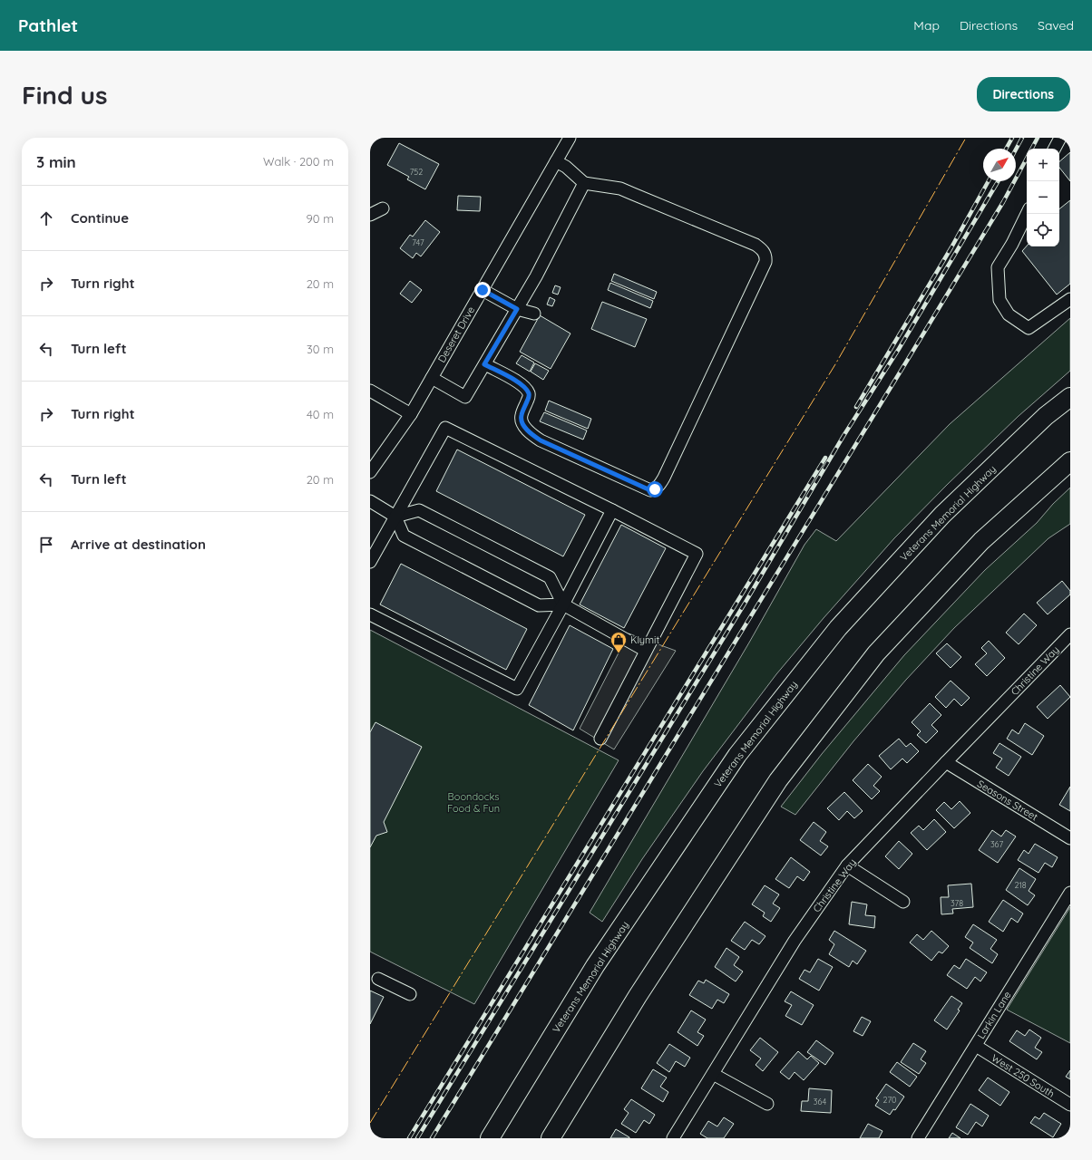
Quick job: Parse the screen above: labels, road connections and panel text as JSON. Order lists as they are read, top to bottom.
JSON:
{
  "streets": {
    "highway": ["Veterans Memorial Highway"],
    "street": [
      "Deseret Drive",
      "Christine Way",
      "Seasons Street",
      "Larkin Lane",
      "West 250 South"
    ]
  },
  "crossings": [
    ["Christine Way", "Seasons Street"],
    ["Larkin Lane", "West 250 South"]
  ],
  "parks": ["Boondocks Food & Fun"],
  "places": {
    "shop": ["Klymit"]
  },
  "house_numbers": [
    "752",
    "747",
    "367",
    "218",
    "378",
    "270",
    "364"
  ],
  "north": "top right",
  "page": {
    "header": "Pathlet",
    "nav": ["Map", "Directions", "Saved"],
    "buttons": "Directions",
    "title": "Find us",
    "heading": ["3 min", "Walk · 200 m"],
    "map_buttons": ["+", "−"],
    "list": [
      ["Continue", "90 m"],
      ["Turn right", "20 m"],
      ["Turn left", "30 m"],
      ["Turn right", "40 m"],
      ["Turn left", "20 m"],
      "Arrive at destination"
    ]
  }
}
